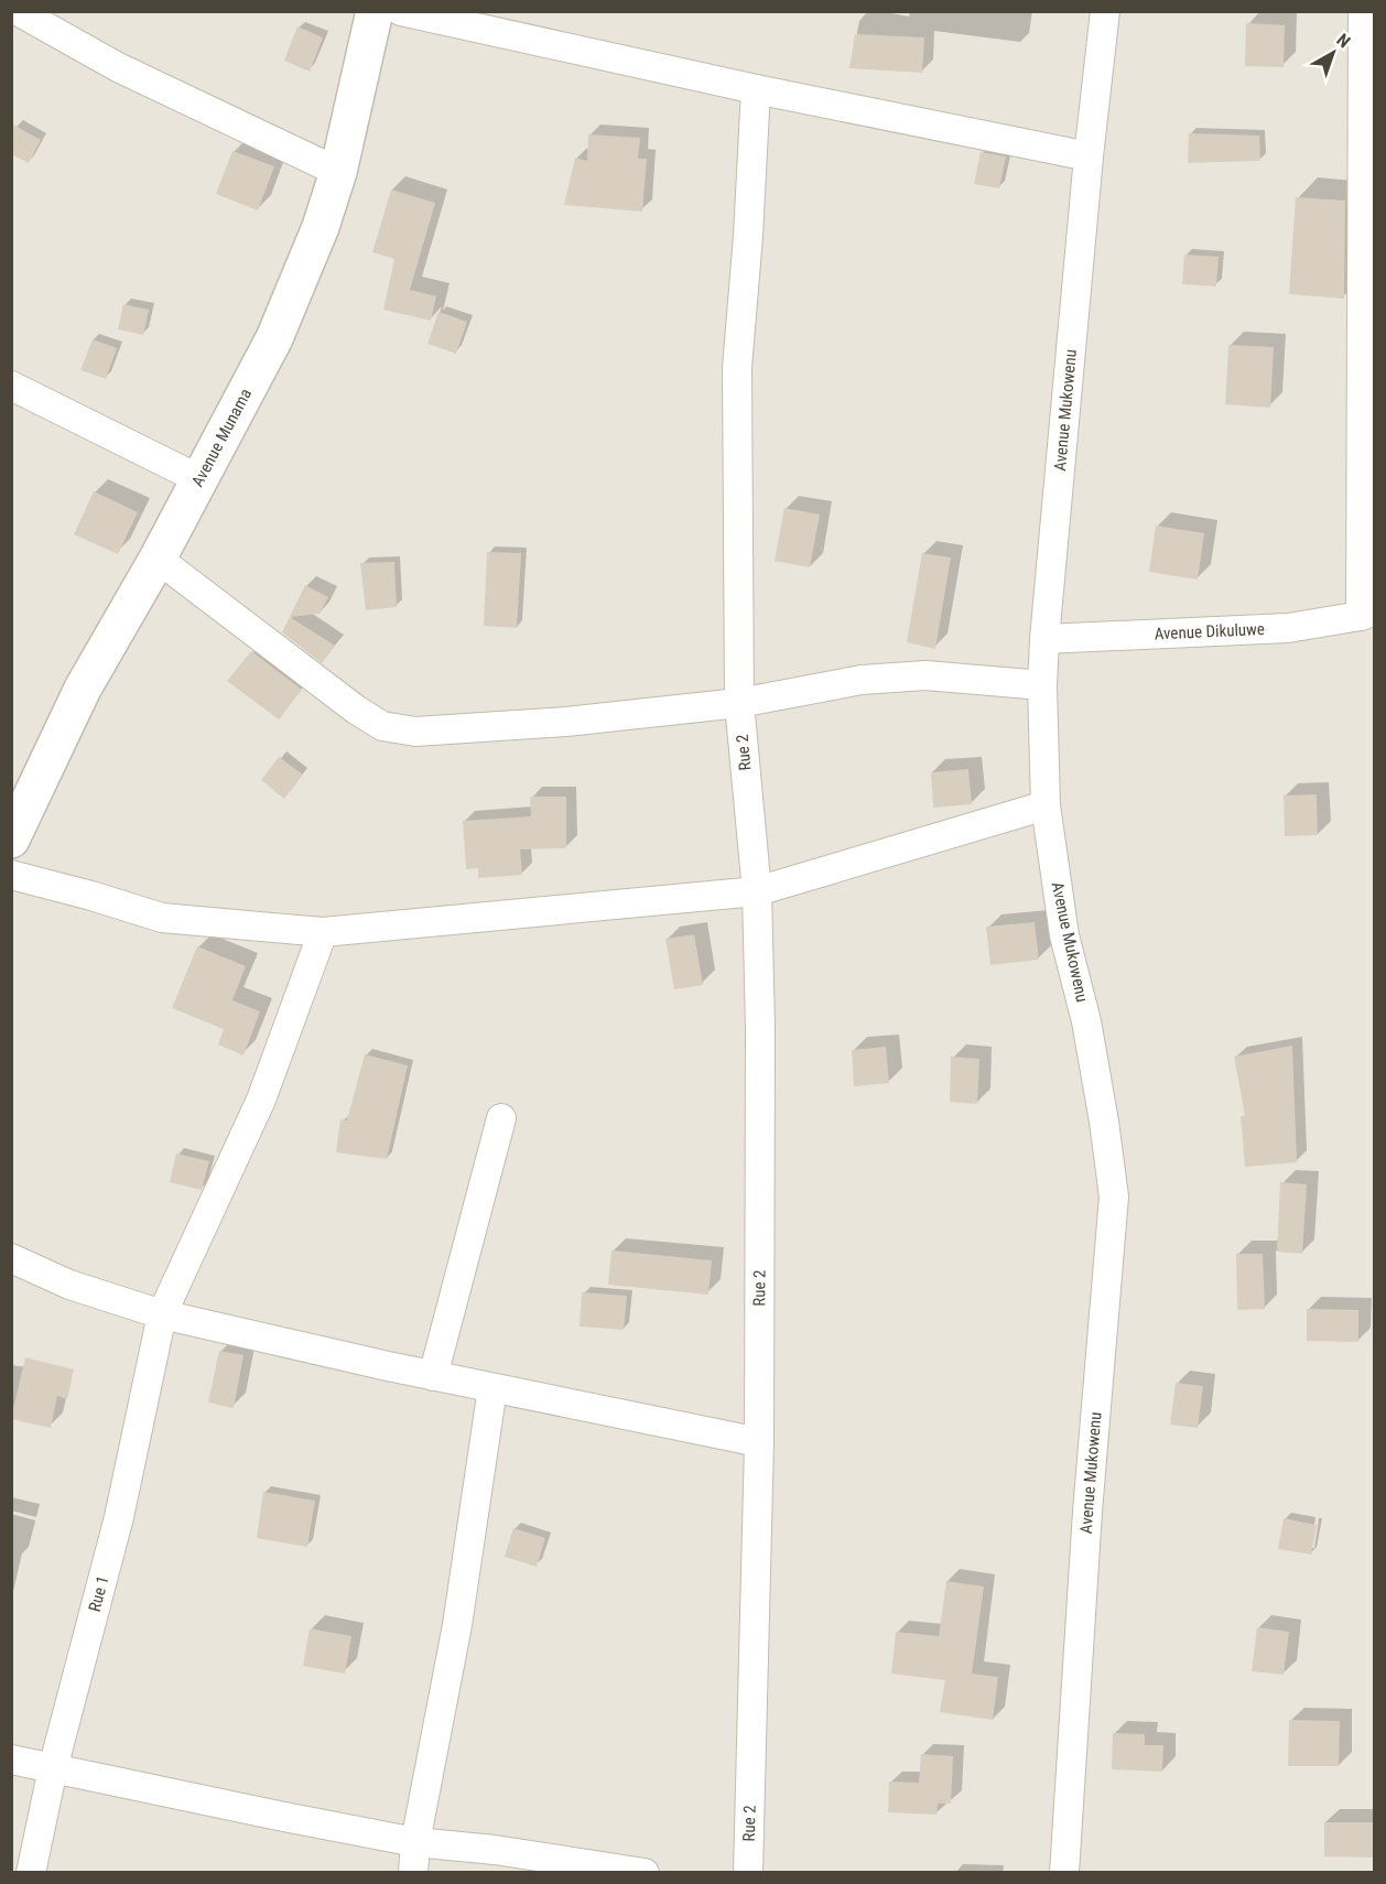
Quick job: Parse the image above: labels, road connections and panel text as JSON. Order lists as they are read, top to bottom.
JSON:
{
  "streets": {
    "street": [
      "Avenue Mukowenu",
      "Avenue Munama",
      "Avenue Dikuluwe",
      "Rue 2",
      "Rue 1"
    ]
  },
  "crossings": [
    ["Avenue Mukowenu", "Avenue Dikuluwe"]
  ],
  "north": "top right"
}
